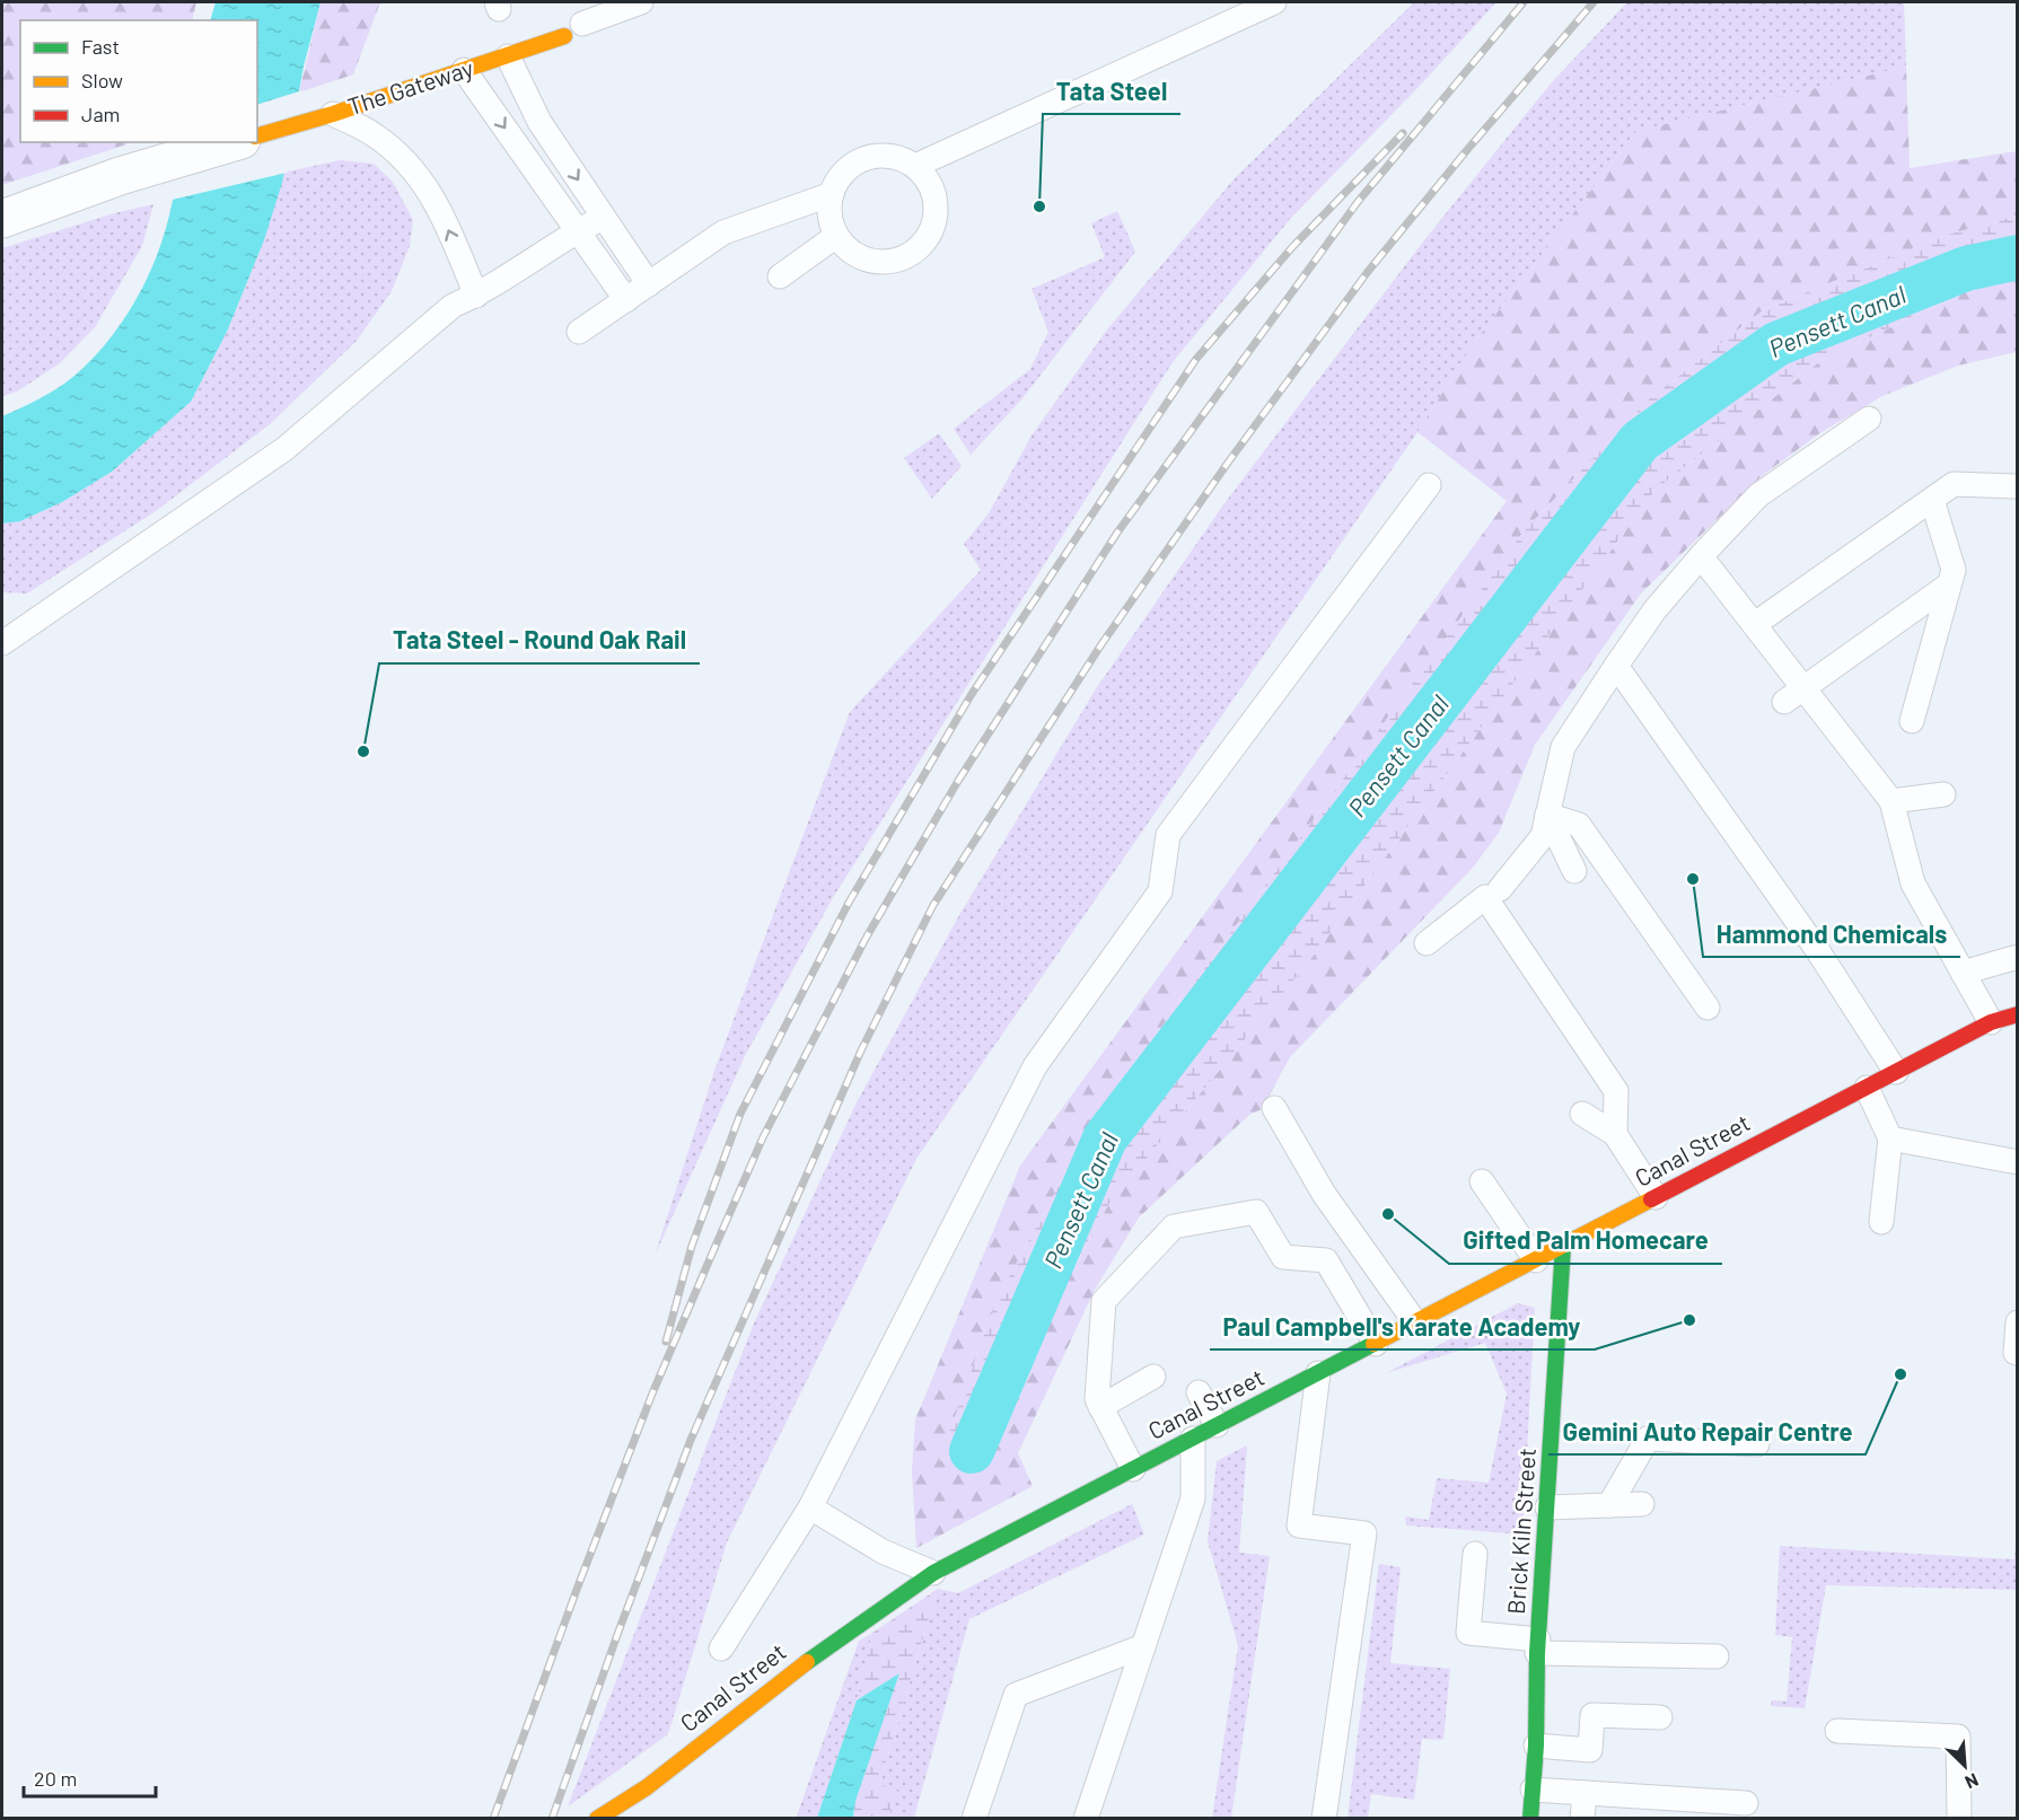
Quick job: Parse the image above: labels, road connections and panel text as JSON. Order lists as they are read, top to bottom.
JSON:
{
  "streets": {
    "street": ["The Gateway", "Canal Street", "Brick Kiln Street"]
  },
  "crossings": [
    ["Canal Street", "Brick Kiln Street"]
  ],
  "water": ["Pensett Canal"],
  "places": [
    "Tata Steel",
    "Tata Steel - Round Oak Rail",
    "Hammond Chemicals",
    "Gifted Palm Homecare",
    "Paul Campbell's Karate Academy",
    "Gemini Auto Repair Centre"
  ],
  "legend": ["Fast", "Slow", "Jam"],
  "scale_bar": "20 m",
  "north": "bottom right"
}
